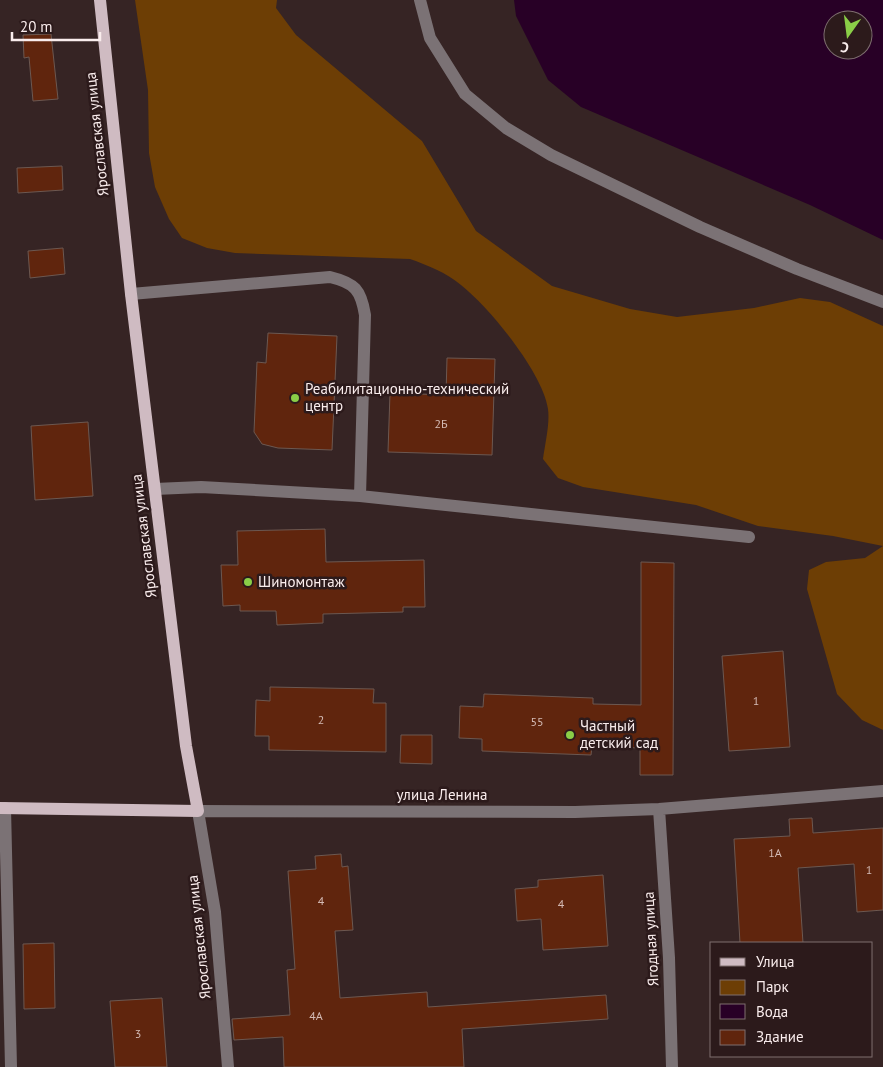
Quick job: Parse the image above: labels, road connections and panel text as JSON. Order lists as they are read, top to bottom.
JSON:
{
  "streets": {
    "main road": ["Ярославская улица", "улица Ленина"],
    "street": ["Ягодная улица"]
  },
  "crossings": [
    ["Ярославская улица", "улица Ленина"],
    ["улица Ленина", "Ягодная улица"]
  ],
  "places": ["Реабилитационно-технический центр", "Шиномонтаж", "Частный детский сад"],
  "house_numbers": [
    "2Б",
    "1",
    "2",
    "55",
    "1А",
    "1",
    "4",
    "4",
    "4А",
    "3"
  ],
  "legend": [
    "Улица",
    "Парк",
    "Вода",
    "Здание"
  ],
  "scale_bar": "20 m",
  "north": "bottom"
}
